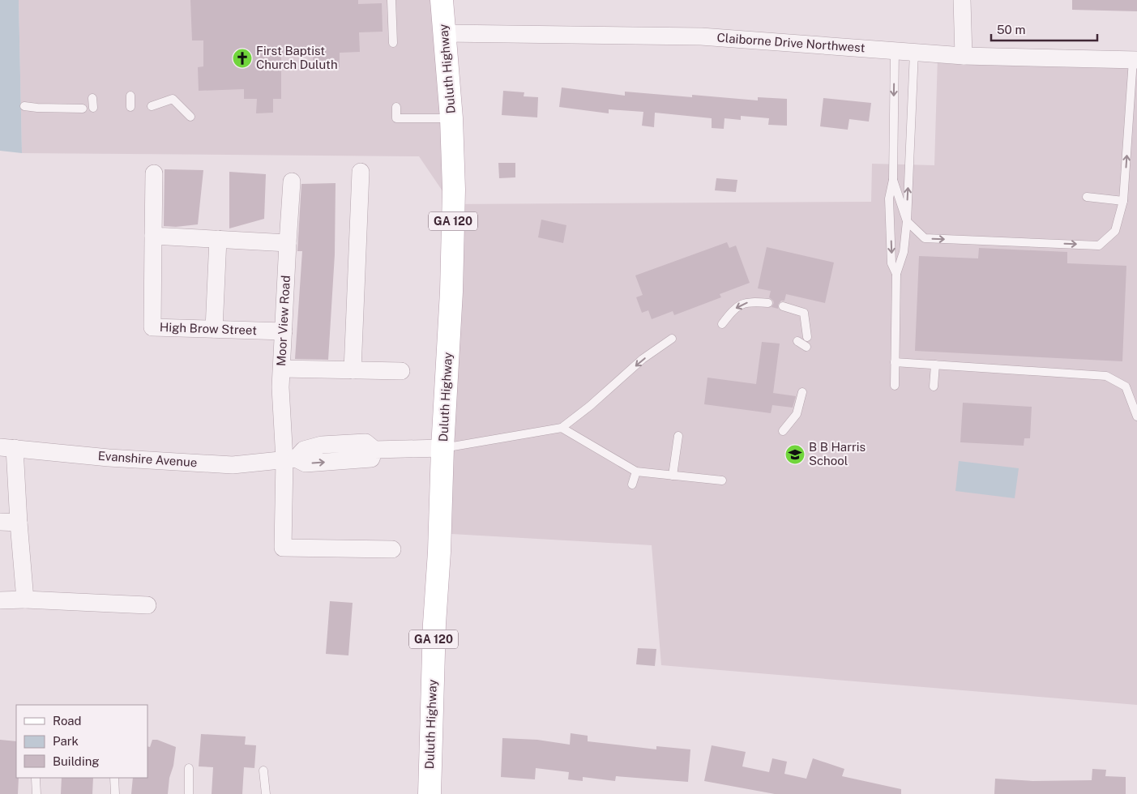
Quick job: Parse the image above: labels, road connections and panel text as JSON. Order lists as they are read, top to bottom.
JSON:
{
  "streets": {
    "main road": ["Duluth Highway", "GA 120"],
    "street": [
      "Claiborne Drive Northwest",
      "Moor View Road",
      "High Brow Street",
      "Evanshire Avenue"
    ]
  },
  "crossings": [
    ["Claiborne Drive Northwest", "Duluth Highway"],
    ["Duluth Highway", "Evanshire Avenue"],
    ["Moor View Road", "High Brow Street"],
    ["Moor View Road", "Evanshire Avenue"]
  ],
  "places": {
    "church": ["First Baptist Church Duluth"],
    "school or university": ["B B Harris School"]
  },
  "legend": ["Road", "Park", "Building"],
  "scale_bar": "50 m"
}
